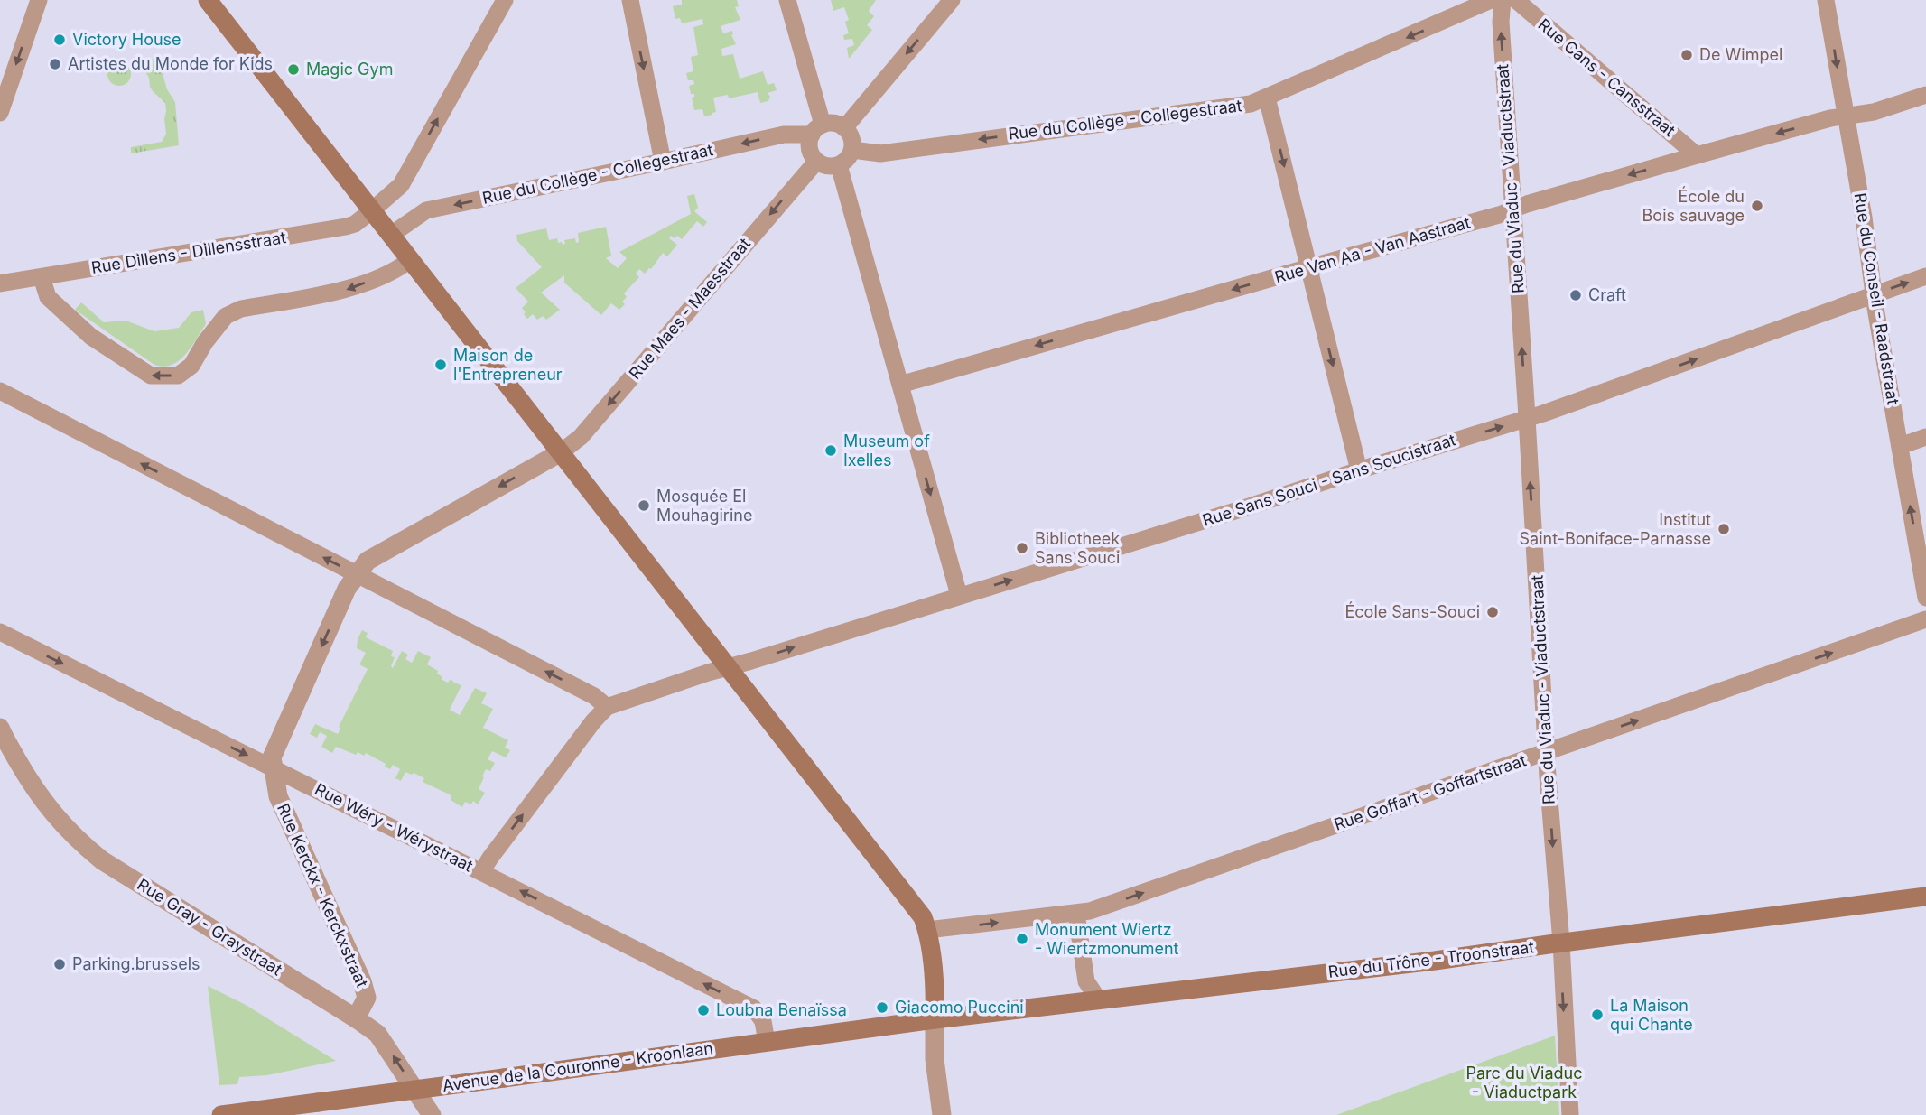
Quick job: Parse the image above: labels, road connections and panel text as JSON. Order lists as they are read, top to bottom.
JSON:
{
  "streets": {
    "main road": ["Rue du Trône - Troonstraat", "Avenue de la Couronne - Kroonlaan"],
    "street": [
      "Rue Cans - Cansstraat",
      "Rue du Collège - Collegestraat",
      "Rue du Viaduc - Viaductstraat",
      "Rue Van Aa - Van Aastraat",
      "Rue Dillens - Dillensstraat",
      "Rue du Conseil - Raadstraat",
      "Rue Maes - Maesstraat",
      "Rue Sans Souci - Sans Soucistraat",
      "Rue Goffart - Goffartstraat",
      "Rue Wéry - Wérystraat",
      "Rue Kerckx - Kerckxstraat",
      "Rue Gray - Graystraat"
    ]
  },
  "crossings": [
    ["Rue Cans - Cansstraat", "Rue Van Aa - Van Aastraat"],
    ["Rue du Collège - Collegestraat", "Rue Maes - Maesstraat"],
    ["Rue du Viaduc - Viaductstraat", "Rue Van Aa - Van Aastraat"],
    ["Rue du Viaduc - Viaductstraat", "Rue Sans Souci - Sans Soucistraat"],
    ["Rue du Viaduc - Viaductstraat", "Rue Goffart - Goffartstraat"],
    ["Rue du Viaduc - Viaductstraat", "Rue du Trône - Troonstraat"],
    ["Rue Van Aa - Van Aastraat", "Rue du Conseil - Raadstraat"],
    ["Rue du Conseil - Raadstraat", "Rue Sans Souci - Sans Soucistraat"],
    ["Rue Maes - Maesstraat", "Rue Kerckx - Kerckxstraat"],
    ["Rue Wéry - Wérystraat", "Rue Kerckx - Kerckxstraat"],
    ["Rue Wéry - Wérystraat", "Avenue de la Couronne - Kroonlaan"],
    ["Rue Kerckx - Kerckxstraat", "Rue Gray - Graystraat"],
    ["Rue du Trône - Troonstraat", "Avenue de la Couronne - Kroonlaan"]
  ],
  "one_way": [
    "Rue du Collège - Collegestraat",
    "Rue Van Aa - Van Aastraat",
    "Rue Dillens - Dillensstraat",
    "Rue Maes - Maesstraat",
    "Rue Sans Souci - Sans Soucistraat",
    "Rue Goffart - Goffartstraat",
    "Rue Kerckx - Kerckxstraat"
  ],
  "parks": ["Parc du Viaduc - Viaductpark"],
  "places": [
    "Victory House",
    "De Wimpel",
    "Artistes du Monde for Kids",
    "Magic Gym",
    "École du Bois sauvage",
    "Craft",
    "Maison de l'Entrepreneur",
    "Museum of Ixelles",
    "Mosquée El Mouhagirine",
    "Institut Saint-Boniface-Parnasse",
    "Bibliotheek Sans Souci",
    "École Sans-Souci",
    "Monument Wiertz - Wiertzmonument",
    "Parking.brussels",
    "Giacomo Puccini",
    "Loubna Benaïssa",
    "La Maison qui Chante"
  ]
}
